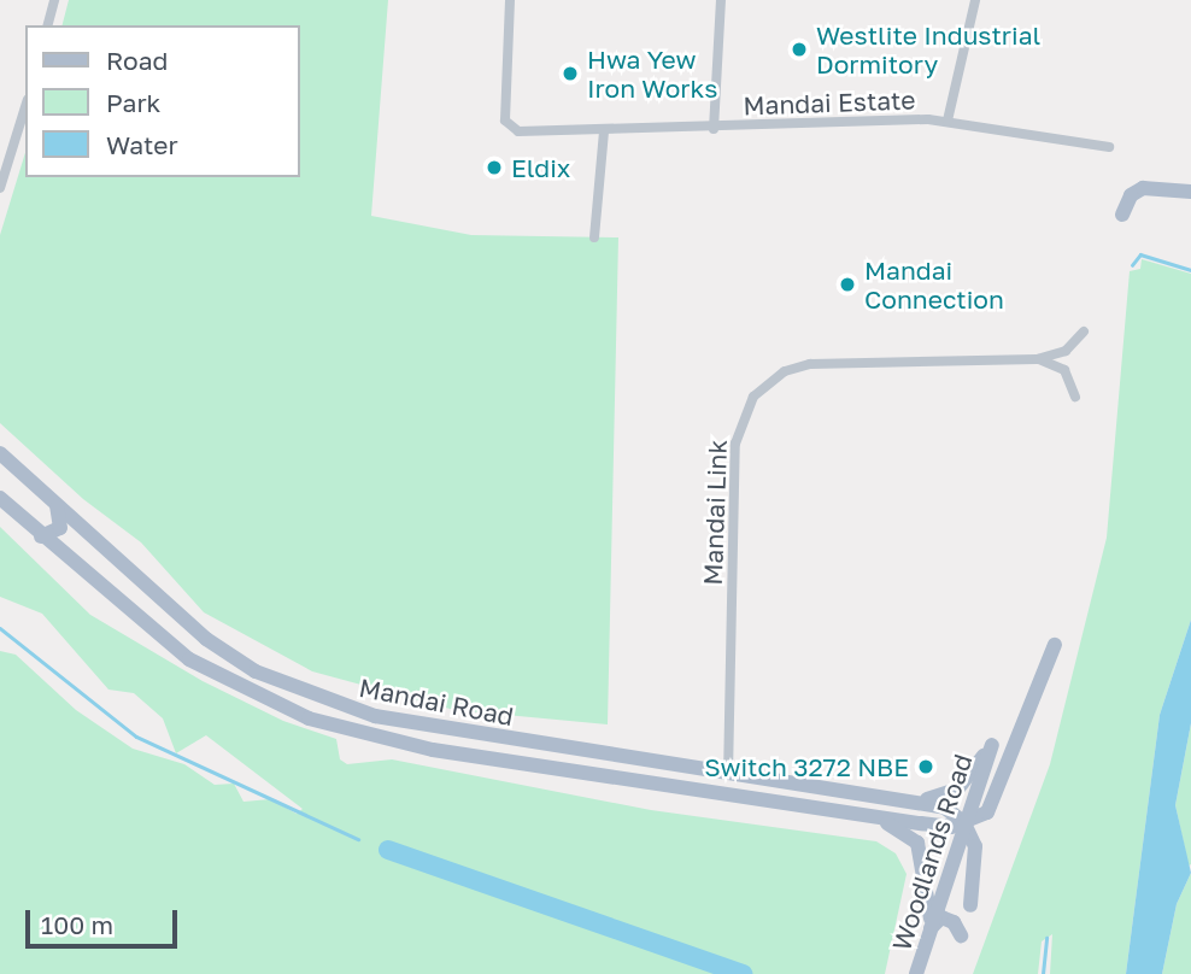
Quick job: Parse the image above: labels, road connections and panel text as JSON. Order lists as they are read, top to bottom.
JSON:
{
  "streets": {
    "main road": ["Mandai Road", "Woodlands Road"],
    "street": ["Mandai Estate", "Mandai Link"]
  },
  "crossings": [
    ["Mandai Link", "Mandai Road"],
    ["Mandai Road", "Woodlands Road"]
  ],
  "places": [
    "Westlite Industrial Dormitory",
    "Hwa Yew Iron Works",
    "Eldix",
    "Mandai Connection",
    "Switch 3272 NBE"
  ],
  "legend": ["Road", "Park", "Water"],
  "scale_bar": "100 m"
}
